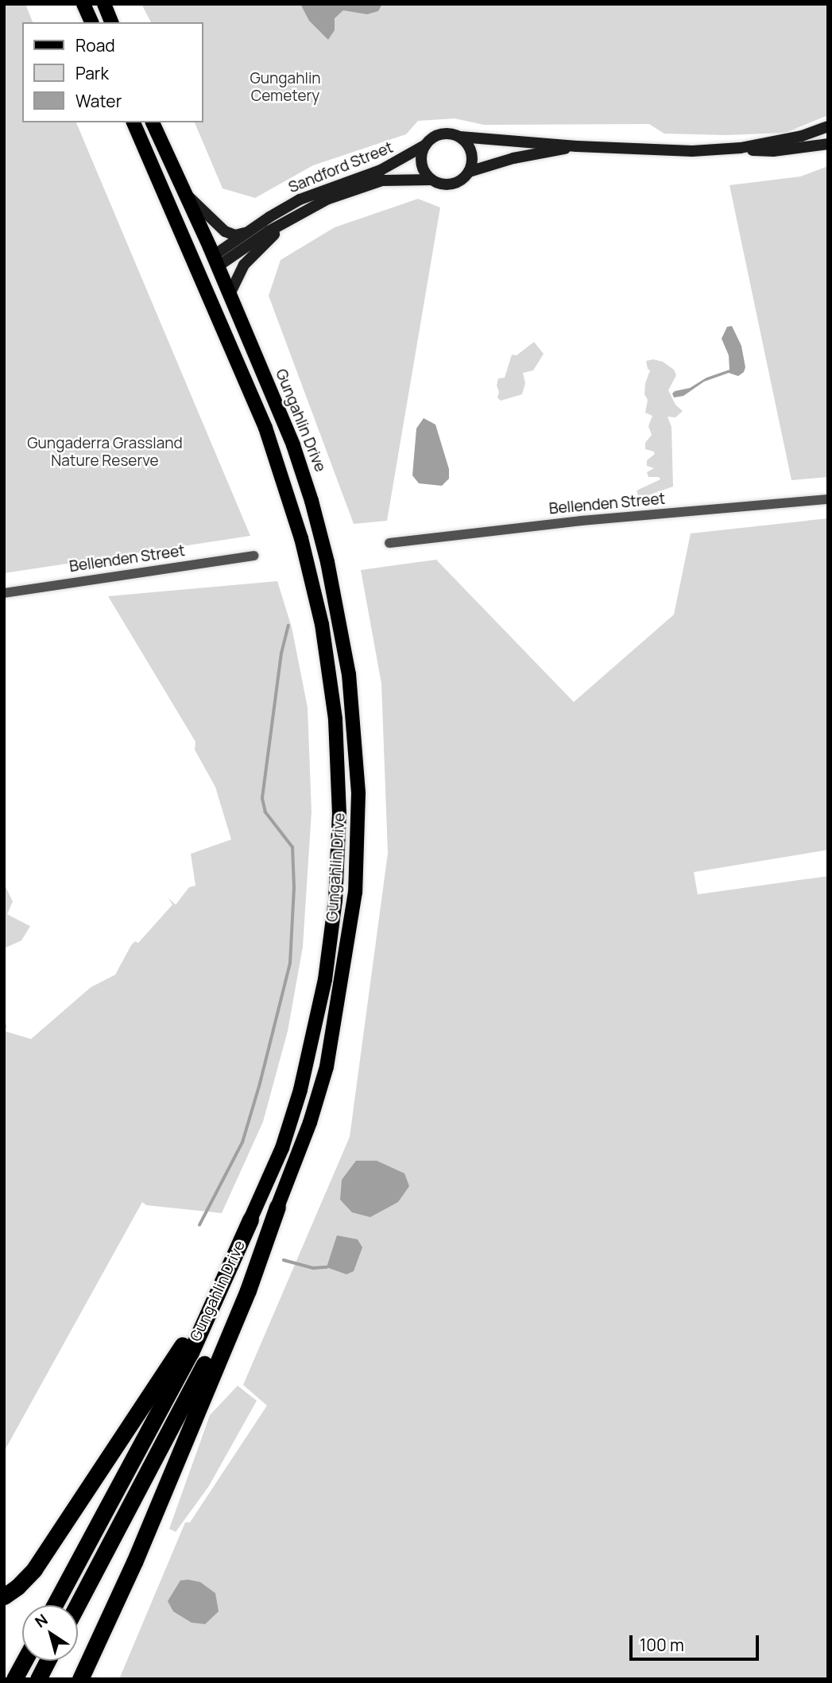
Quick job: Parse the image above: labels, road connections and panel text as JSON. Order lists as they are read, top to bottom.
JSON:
{
  "streets": {
    "highway": ["Gungahlin Drive"],
    "main road": ["Sandford Street"],
    "street": ["Bellenden Street"]
  },
  "crossings": [
    ["Sandford Street", "Gungahlin Drive"]
  ],
  "parks": ["Gungahlin Cemetery", "Gungaderra Grassland Nature Reserve"],
  "legend": ["Road", "Park", "Water"],
  "scale_bar": "100 m",
  "north": "top left"
}
